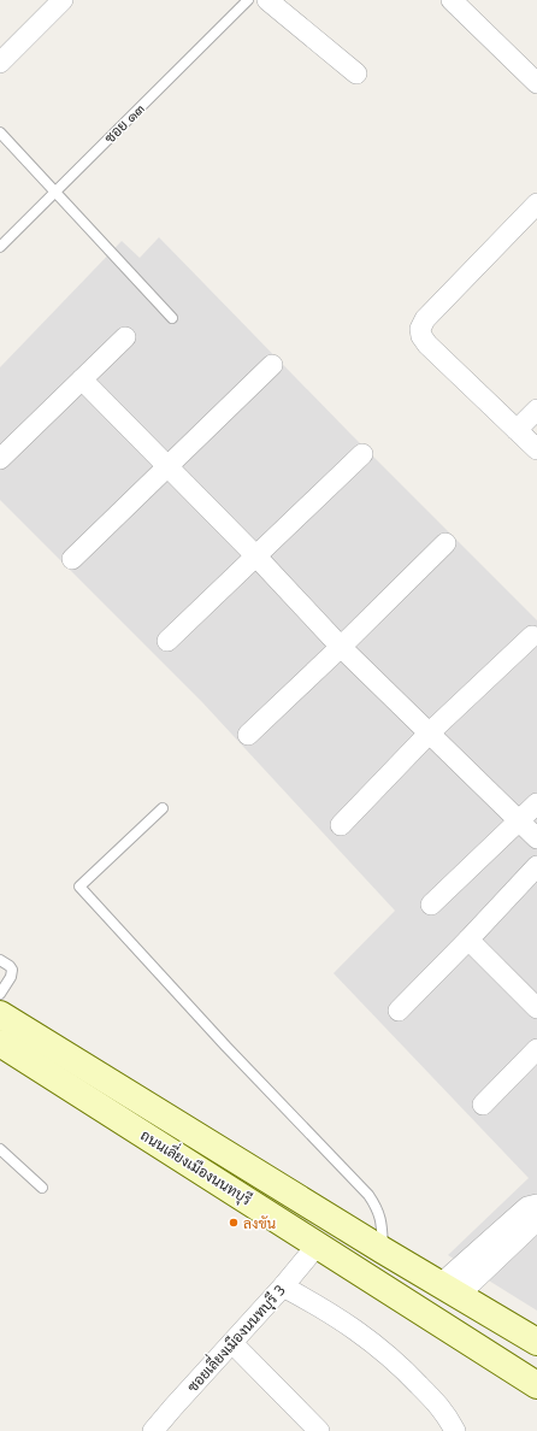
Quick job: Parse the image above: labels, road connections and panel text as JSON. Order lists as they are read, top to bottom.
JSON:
{
  "streets": {
    "main road": ["ถนนเลี่ยงเมืองนนทบุรี"],
    "street": ["ซอยเลี่ยงเมืองนนทบุรี 3"],
    "lane": ["ซอย ๑๓"]
  },
  "crossings": [
    ["ถนนเลี่ยงเมืองนนทบุรี", "ซอยเลี่ยงเมืองนนทบุรี 3"]
  ],
  "places": ["ลงขัน"]
}
